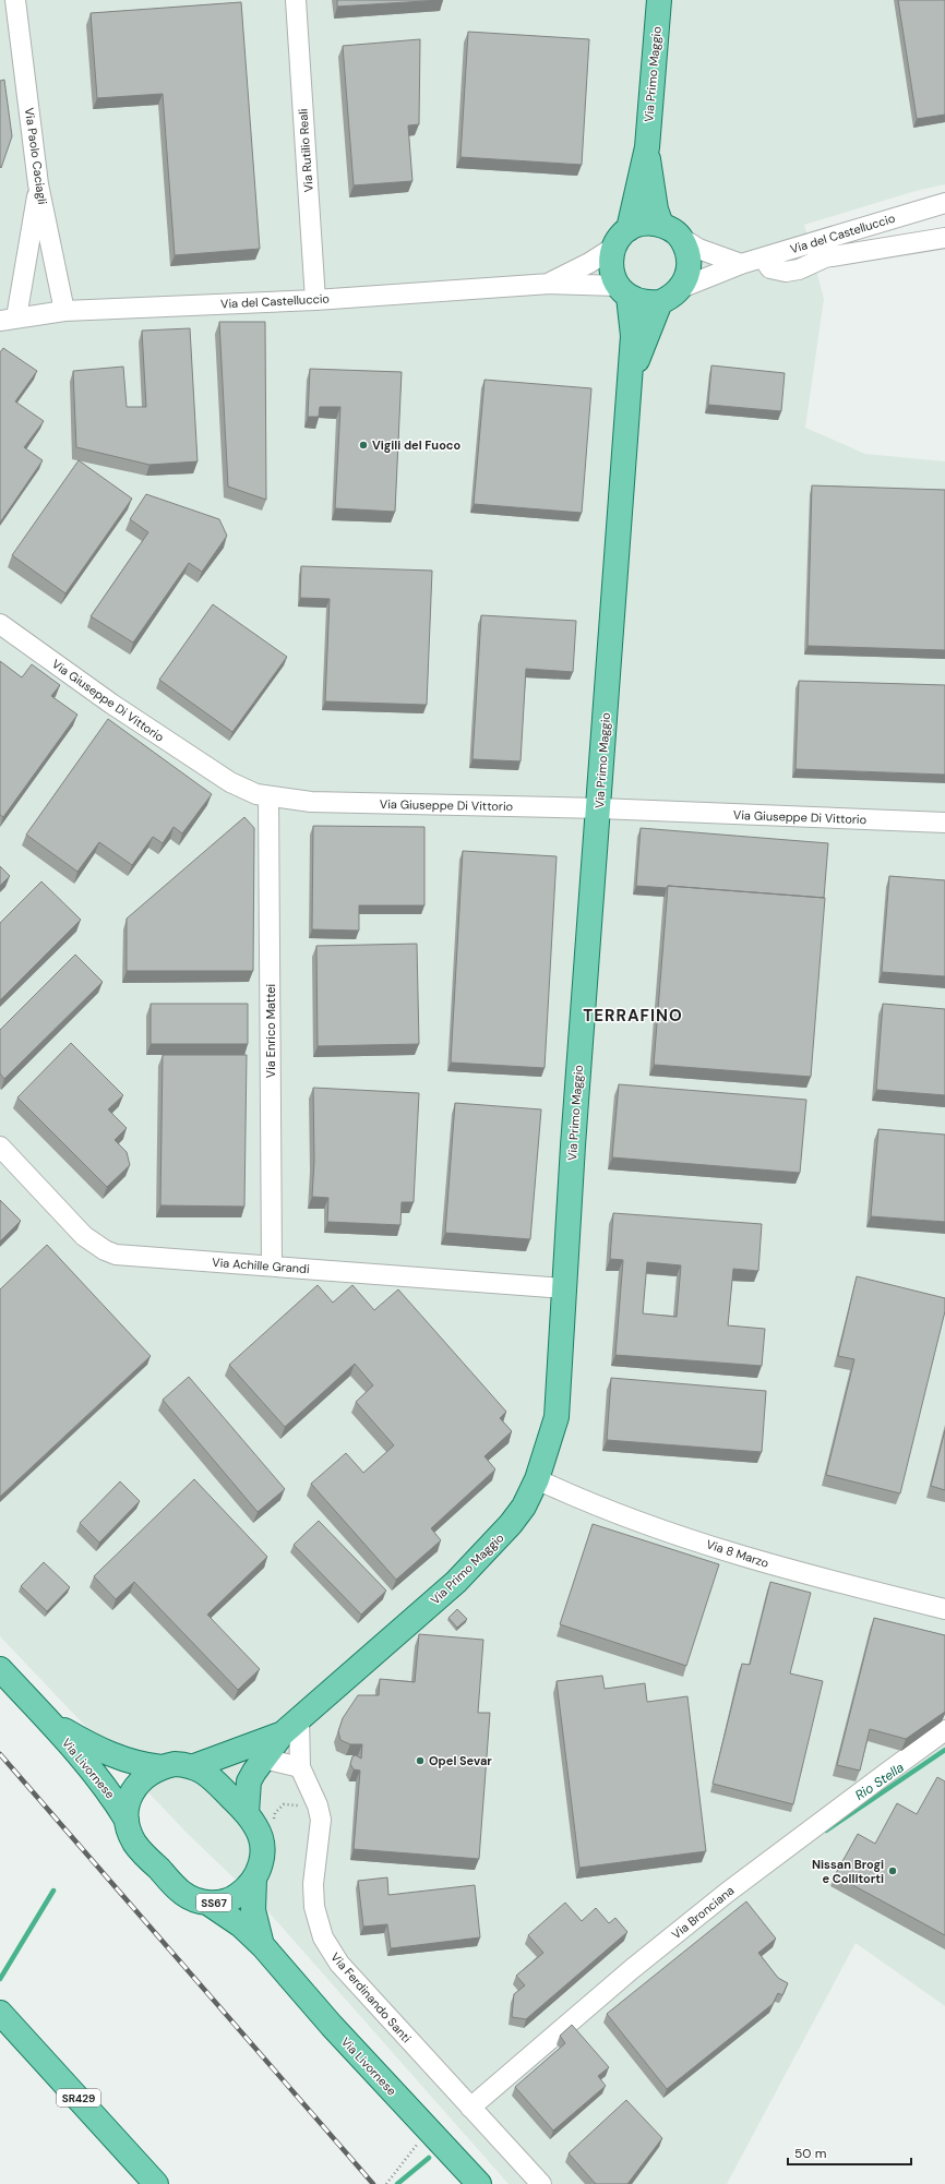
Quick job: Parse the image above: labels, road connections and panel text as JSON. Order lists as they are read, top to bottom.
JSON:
{
  "streets": {
    "main road": [
      "Via Primo Maggio",
      "Via Livornese",
      "SS67",
      "SR429"
    ],
    "street": [
      "Via Rutilio Reali",
      "Via Paolo Caciagli",
      "Via del Castelluccio",
      "Via Giuseppe Di Vittorio",
      "Via Enrico Mattei",
      "Via Achille Grandi",
      "Via 8 Marzo",
      "Via Bronciana",
      "Via Ferdinando Santi"
    ]
  },
  "crossings": [
    ["Via Primo Maggio", "Via del Castelluccio"],
    ["Via Primo Maggio", "Via Giuseppe Di Vittorio"],
    ["Via Primo Maggio", "Via Achille Grandi"],
    ["Via Primo Maggio", "Via 8 Marzo"],
    ["Via Primo Maggio", "Via Livornese"],
    ["Via Rutilio Reali", "Via del Castelluccio"],
    ["Via Paolo Caciagli", "Via del Castelluccio"],
    ["Via Giuseppe Di Vittorio", "Via Enrico Mattei"],
    ["Via Enrico Mattei", "Via Achille Grandi"],
    ["Via Bronciana", "Via Ferdinando Santi"]
  ],
  "districts": ["TERRAFINO"],
  "water": ["Rio Stella"],
  "places": ["Vigili del Fuoco", "Opel Sevar", "Nissan Brogi e Collitorti"],
  "scale_bar": "50 m"
}
